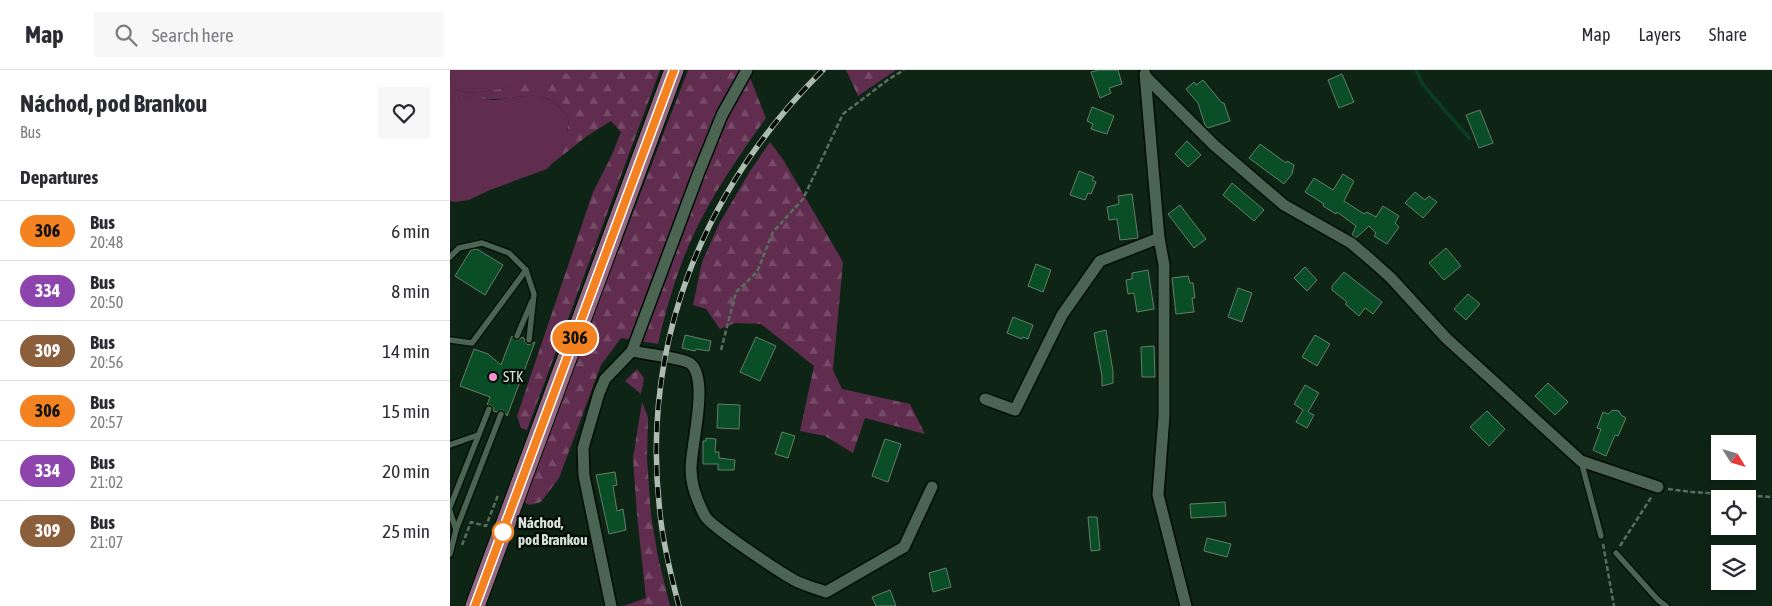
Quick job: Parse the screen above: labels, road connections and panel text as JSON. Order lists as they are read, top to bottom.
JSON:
{
  "places": ["STK", "Náchod, pod Brankou"],
  "lines": ["bus line 306"],
  "north": "bottom right",
  "page": {
    "header": "Map",
    "search": "Search here",
    "nav": ["Map", "Layers", "Share"],
    "heading": [
      ["Náchod, pod Brankou", "Bus"],
      "Departures"
    ],
    "on_map": "306",
    "list": [
      {
        "mark": "306",
        "name": "Bus",
        "note": "20:48",
        "value": "6 min"
      },
      {
        "mark": "334",
        "name": "Bus",
        "note": "20:50",
        "value": "8 min"
      },
      {
        "mark": "309",
        "name": "Bus",
        "note": "20:56",
        "value": "14 min"
      },
      {
        "mark": "306",
        "name": "Bus",
        "note": "20:57",
        "value": "15 min"
      },
      {
        "mark": "334",
        "name": "Bus",
        "note": "21:02",
        "value": "20 min"
      },
      {
        "mark": "309",
        "name": "Bus",
        "note": "21:07",
        "value": "25 min"
      }
    ]
  }
}
